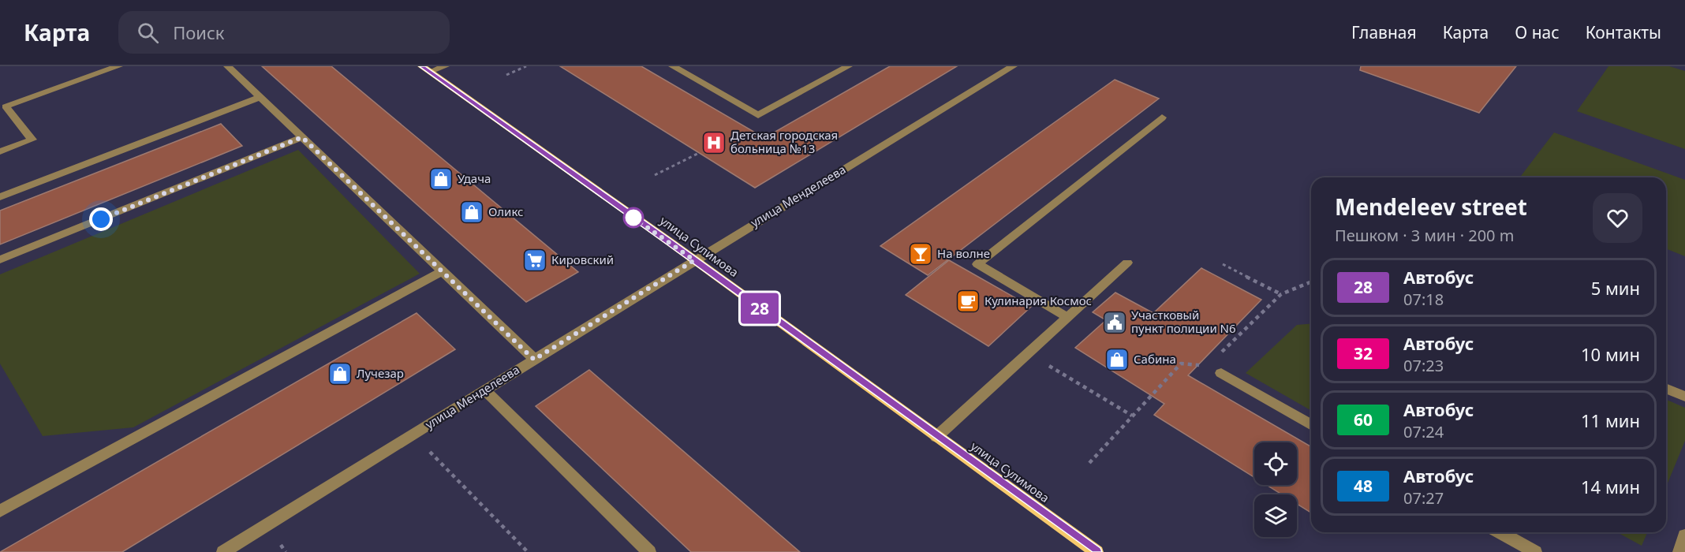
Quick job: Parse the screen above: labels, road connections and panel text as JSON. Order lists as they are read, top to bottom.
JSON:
{
  "streets": {
    "main road": ["улица Сулимова"],
    "street": ["улица Менделеева"]
  },
  "crossings": [
    ["улица Менделеева", "улица Сулимова"]
  ],
  "places": {
    "hospital": ["Детская городская больница №13"],
    "shop": [
      "Удача",
      "Оликс",
      "Сабина",
      "Лучезар"
    ],
    "bar": ["На волне"],
    "supermarket": ["Кировский"],
    "cafe": ["Кулинария Космос"],
    "public building": ["Участковый пункт полиции N6"]
  },
  "lines": ["bus line 28"],
  "page": {
    "header": "Карта",
    "search": "Поиск",
    "nav": [
      "Главная",
      "Карта",
      "О нас",
      "Контакты"
    ],
    "on_map": "28",
    "heading": ["Mendeleev street", "Пешком · 3 мин · 200 m"],
    "list": [
      {
        "mark": "28",
        "name": "Автобус",
        "note": "07:18",
        "value": "5 мин"
      },
      {
        "mark": "32",
        "name": "Автобус",
        "note": "07:23",
        "value": "10 мин"
      },
      {
        "mark": "60",
        "name": "Автобус",
        "note": "07:24",
        "value": "11 мин"
      },
      {
        "mark": "48",
        "name": "Автобус",
        "note": "07:27",
        "value": "14 мин"
      }
    ]
  }
}
